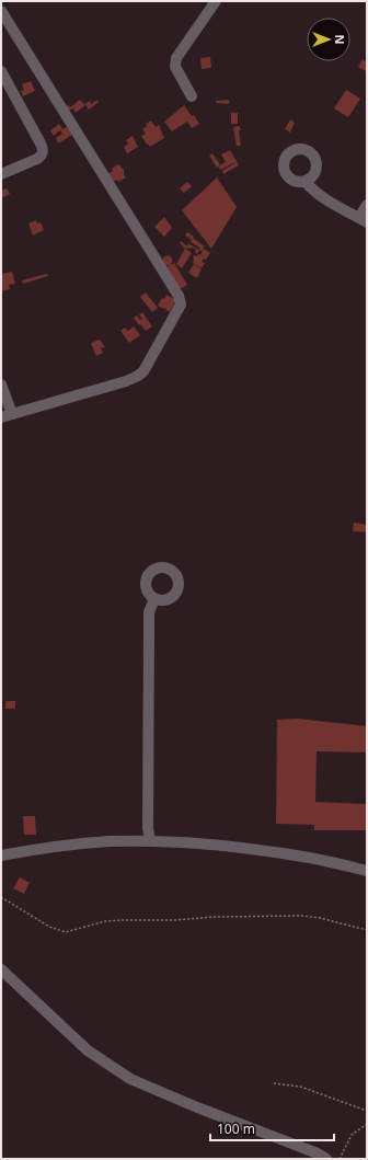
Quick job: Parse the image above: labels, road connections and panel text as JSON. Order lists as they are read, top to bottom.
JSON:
{
  "scale_bar": "100 m",
  "north": "right"
}
